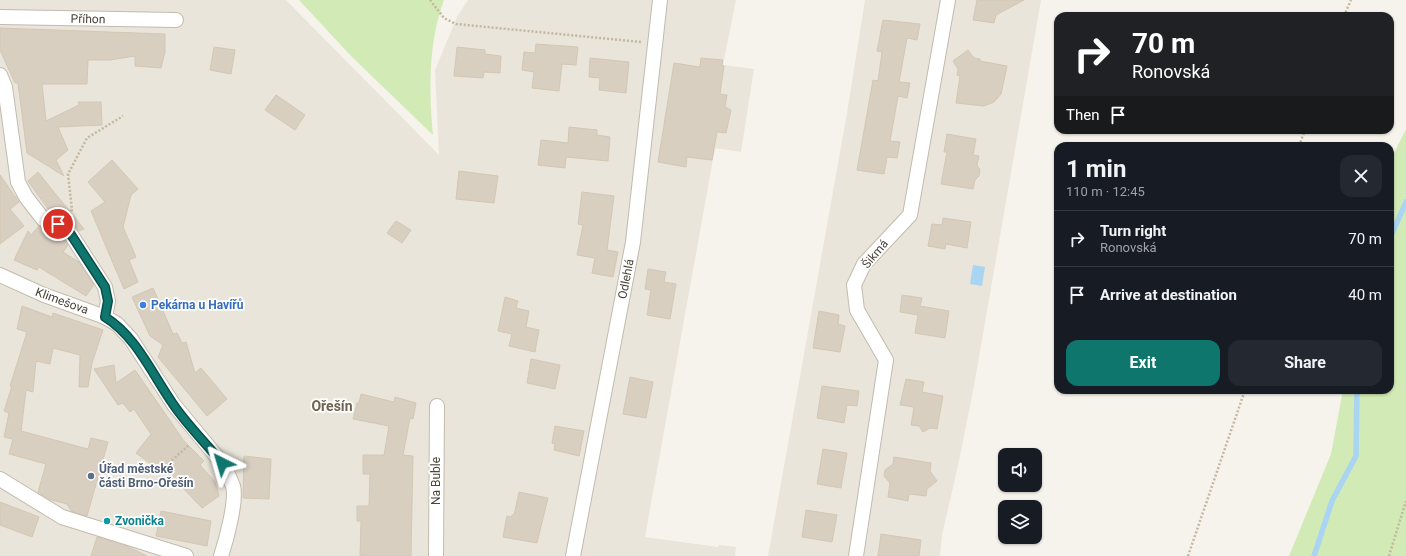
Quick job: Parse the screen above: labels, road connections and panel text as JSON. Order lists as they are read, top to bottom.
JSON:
{
  "streets": {
    "street": [
      "Příhon",
      "Šikmá",
      "Odlehlá",
      "Klimešova",
      "Na Buble"
    ]
  },
  "districts": ["Ořešín"],
  "places": ["Pekárna u Havířů", "Úřad městské části Brno-Ořešín", "Zvonička"],
  "page": {
    "turn": ["70 m", "Ronovská"],
    "then": "Then",
    "heading": ["1 min", "110 m · 12:45"],
    "list": [
      {
        "name": "Turn right",
        "note": "Ronovská",
        "value": "70 m"
      },
      {
        "name": "Arrive at destination",
        "value": "40 m"
      }
    ],
    "buttons": ["Exit", "Share"]
  }
}
